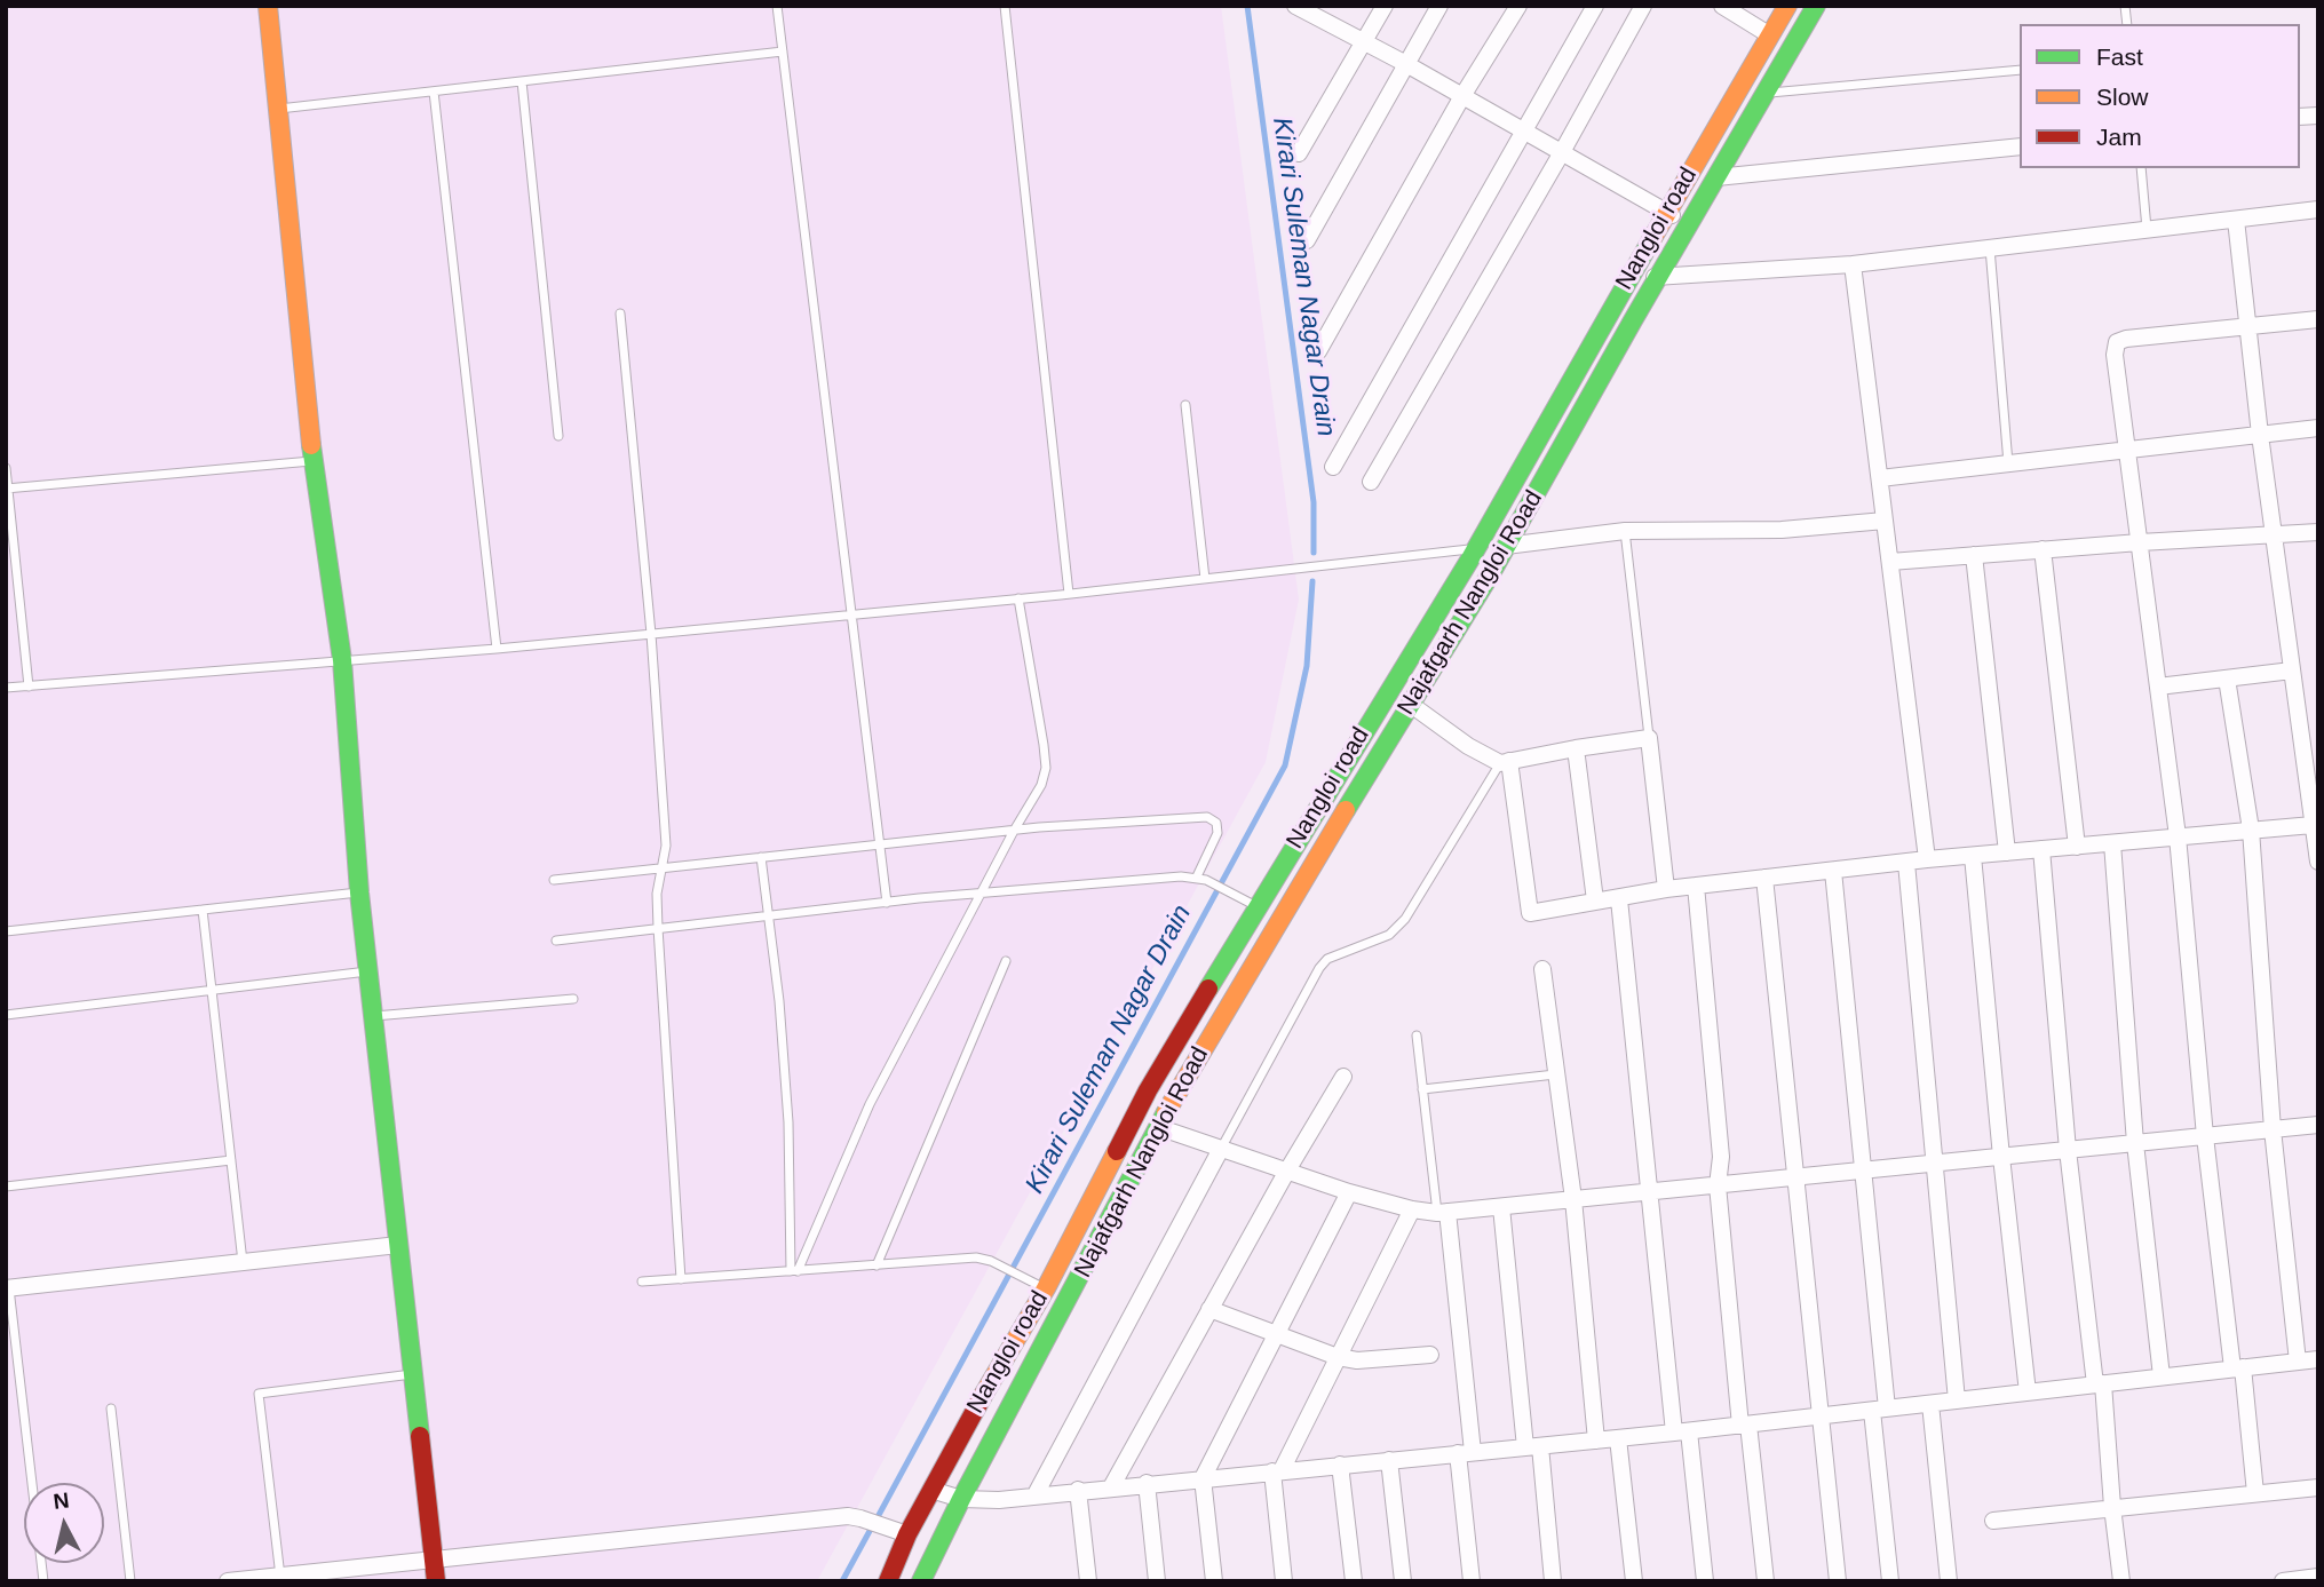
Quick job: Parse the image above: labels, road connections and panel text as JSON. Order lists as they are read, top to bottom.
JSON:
{
  "streets": {
    "main road": ["Nangloi road", "Najafgarh Nangloi Road"]
  },
  "water": ["Kirari Suleman Nagar Drain"],
  "legend": ["Fast", "Slow", "Jam"],
  "north": "top"
}
